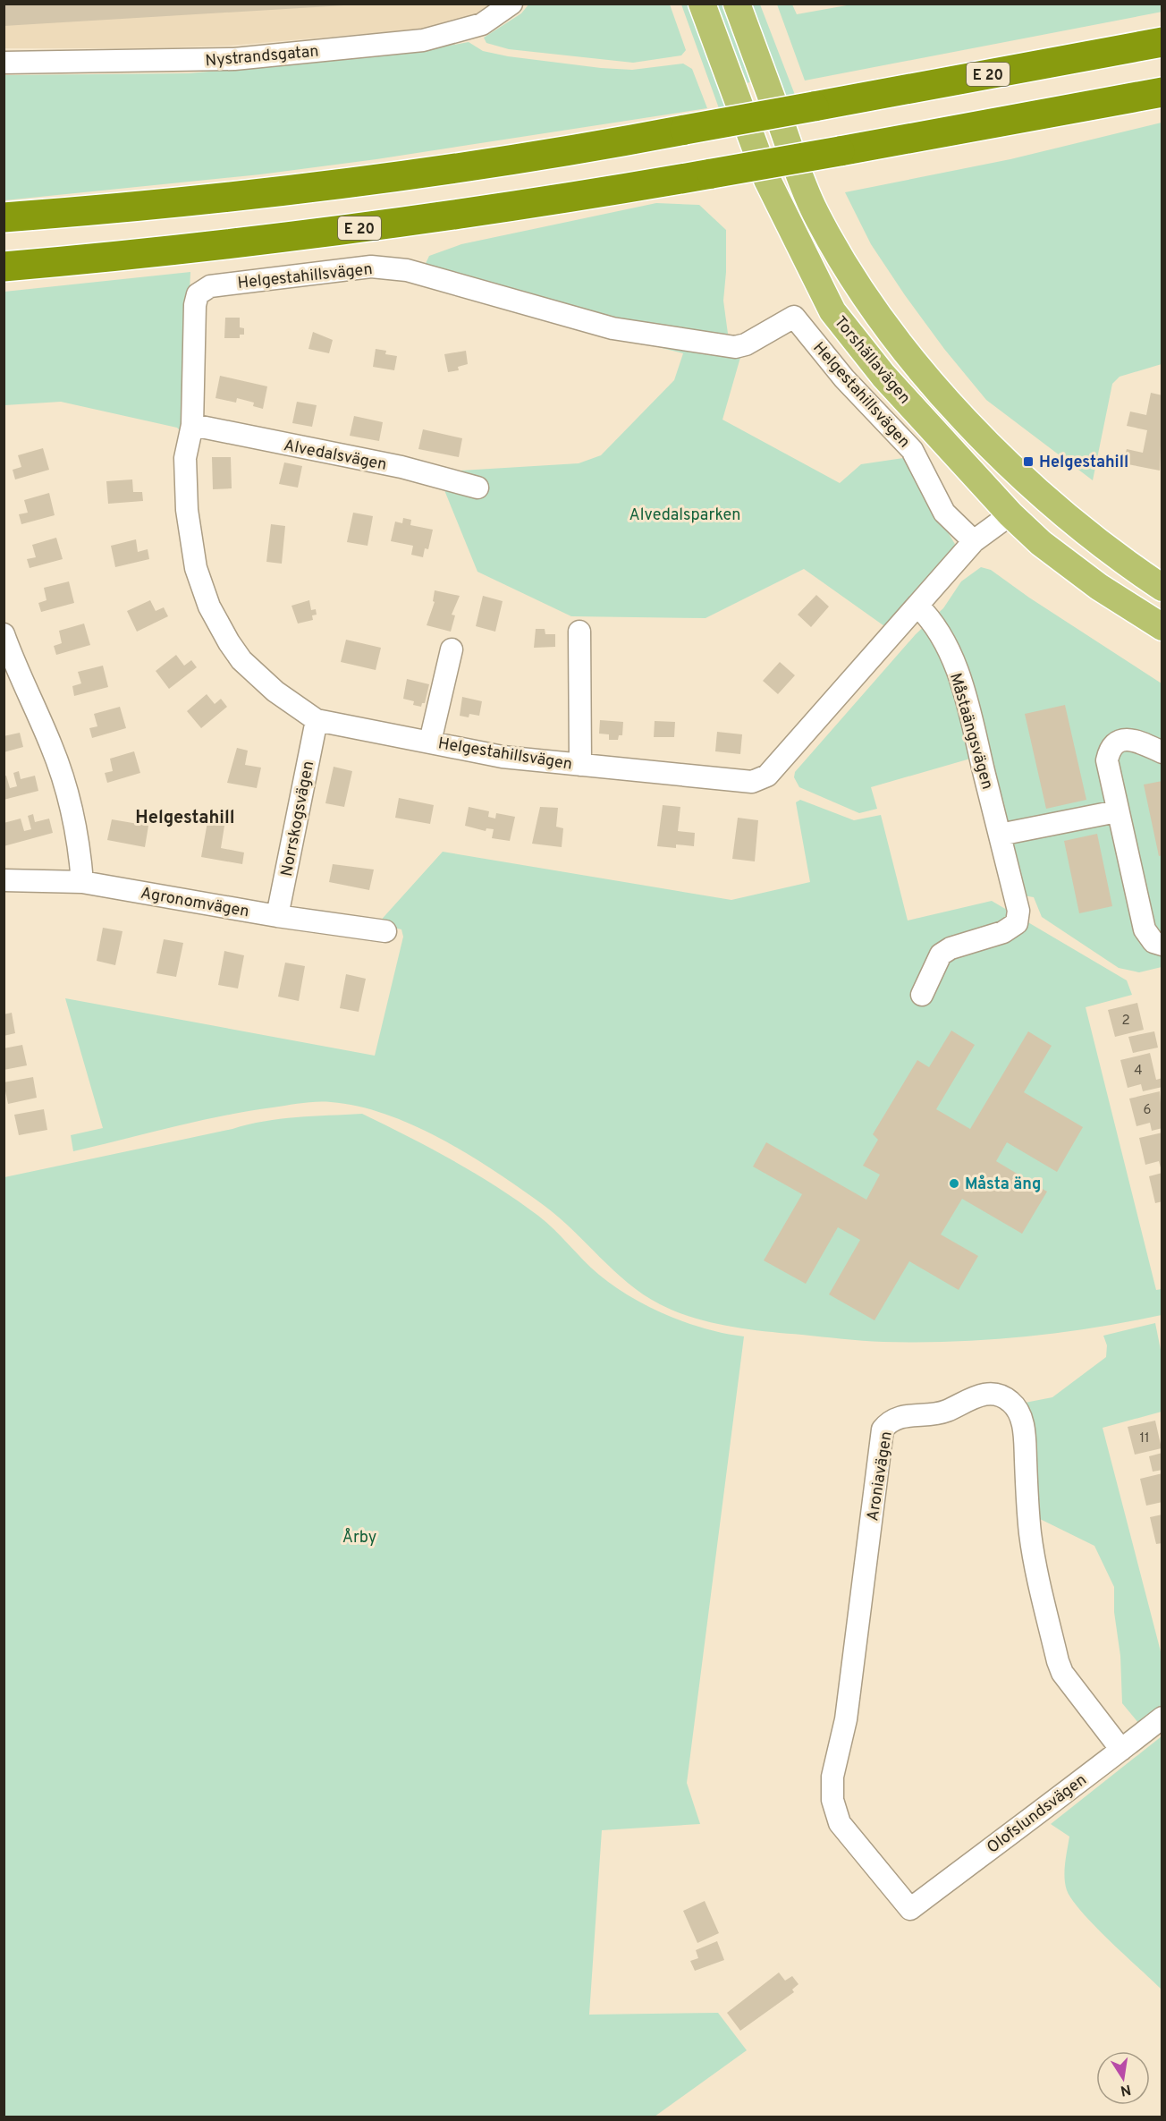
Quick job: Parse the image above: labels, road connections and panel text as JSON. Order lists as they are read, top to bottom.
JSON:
{
  "streets": {
    "highway": ["E 20"],
    "main road": ["Torshällavägen"],
    "street": [
      "Nystrandsgatan",
      "Helgestahillsvägen",
      "Alvedalsvägen",
      "Måstaängsvägen",
      "Norrskogsvägen",
      "Agronomvägen",
      "Aroniavägen",
      "Olofslundsvägen"
    ]
  },
  "crossings": [
    ["Helgestahillsvägen", "Torshällavägen"],
    ["Helgestahillsvägen", "Alvedalsvägen"],
    ["Helgestahillsvägen", "Måstaängsvägen"],
    ["Helgestahillsvägen", "Norrskogsvägen"],
    ["Norrskogsvägen", "Agronomvägen"],
    ["Aroniavägen", "Olofslundsvägen"]
  ],
  "districts": ["Helgestahill"],
  "parks": ["Alvedalsparken", "Årby"],
  "places": {
    "transit": ["Helgestahill"],
    "other": ["Måsta äng"]
  },
  "house_numbers": [
    "2",
    "4",
    "6",
    "11"
  ],
  "north": "bottom"
}
